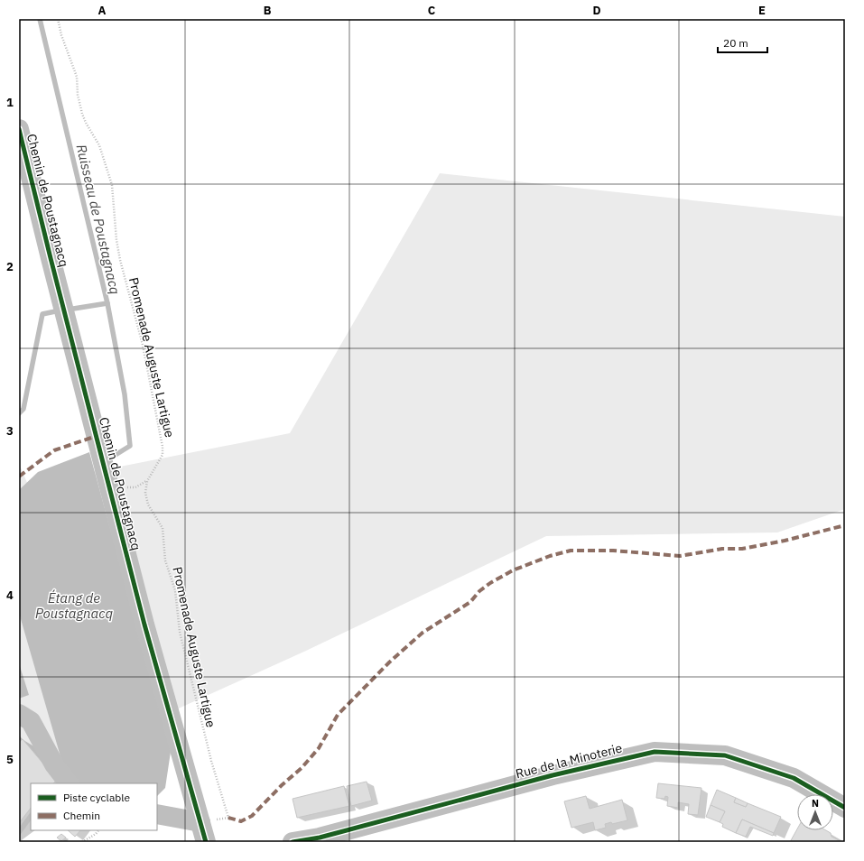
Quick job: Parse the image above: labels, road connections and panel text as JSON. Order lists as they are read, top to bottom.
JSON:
{
  "streets": {
    "street": ["Chemin de Poustagnacq", "Rue de la Minoterie"],
    "path": ["Promenade Auguste Lartigue"]
  },
  "crossings": [
    ["Chemin de Poustagnacq", "Promenade Auguste Lartigue"]
  ],
  "water": ["Ruisseau de Poustagnacq", "Étang de Poustagnacq"],
  "legend": ["Piste cyclable", "Chemin"],
  "scale_bar": "20 m",
  "north": "top",
  "grid": {
    "columns": [
      "A",
      "B",
      "C",
      "D",
      "E"
    ],
    "rows": [
      "1",
      "2",
      "3",
      "4",
      "5"
    ]
  }
}
